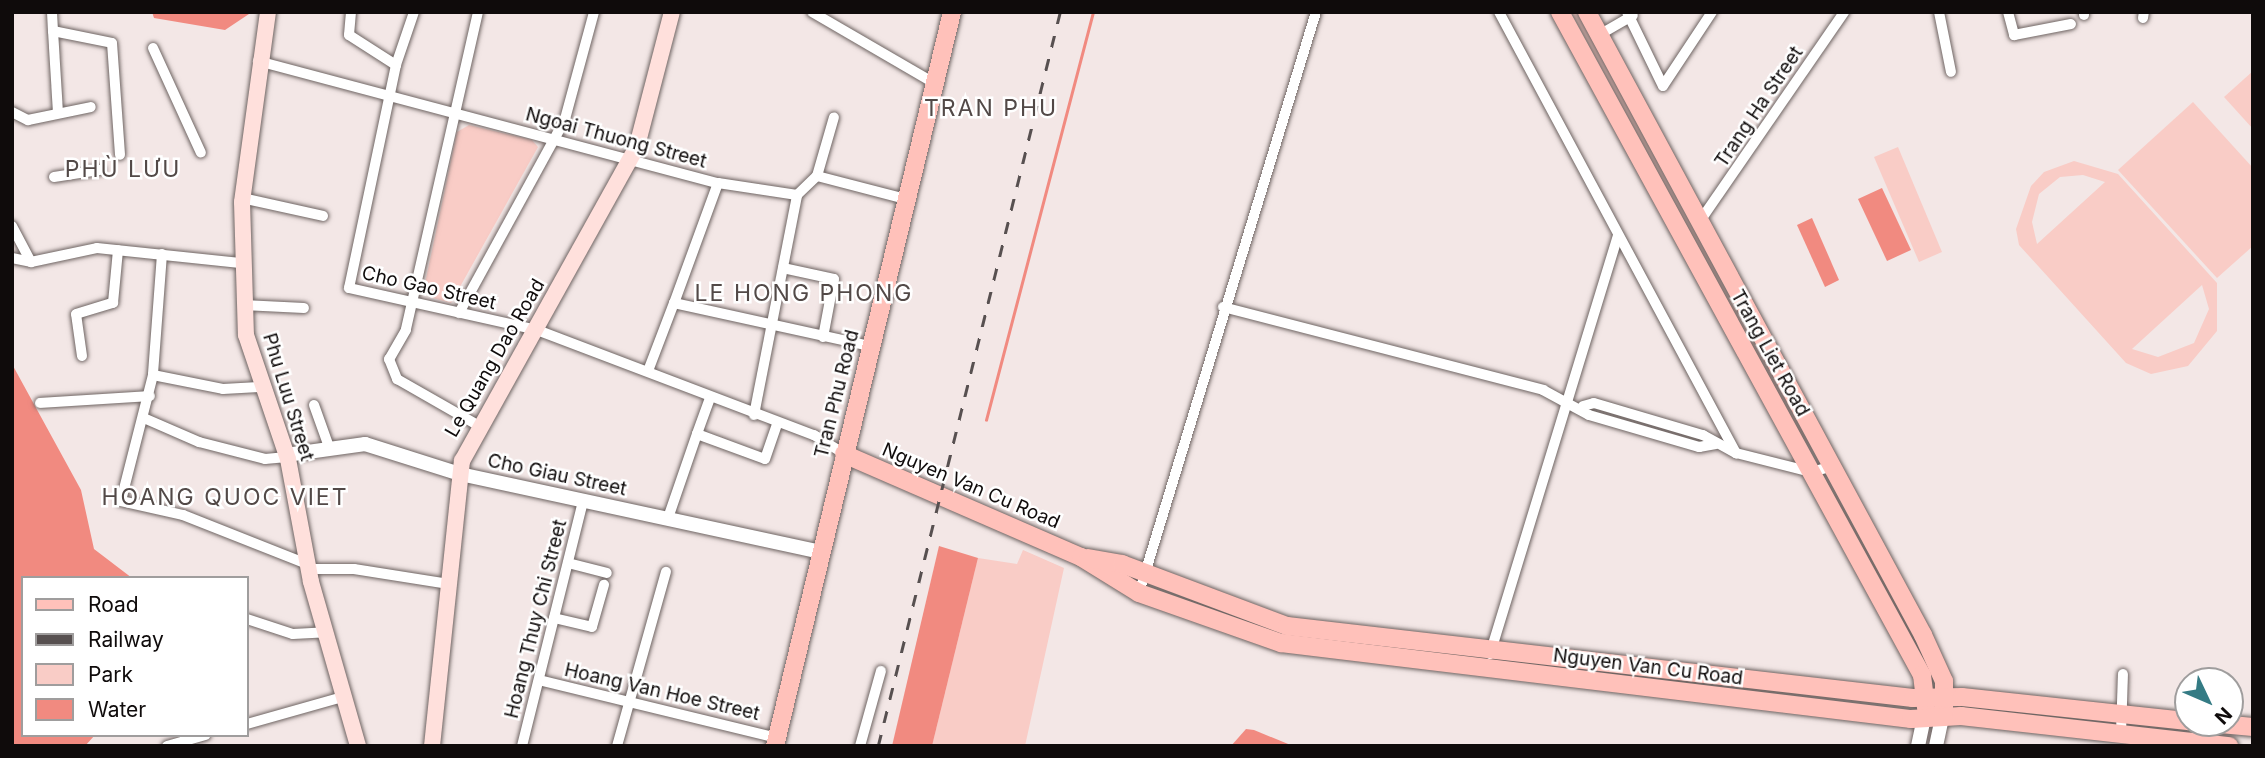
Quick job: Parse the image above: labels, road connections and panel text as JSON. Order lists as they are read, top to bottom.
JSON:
{
  "streets": {
    "main road": [
      "Trang Liet Road",
      "Le Quang Dao Road",
      "Tran Phu Road",
      "Phu Luu Street",
      "Nguyen Van Cu Road"
    ],
    "street": [
      "Trang Ha Street",
      "Ngoai Thuong Street",
      "Cho Gao Street",
      "Cho Giau Street",
      "Hoang Thuy Chi Street",
      "Hoang Van Hoe Street"
    ]
  },
  "crossings": [
    ["Trang Ha Street", "Trang Liet Road"],
    ["Ngoai Thuong Street", "Cho Gao Street"],
    ["Ngoai Thuong Street", "Le Quang Dao Road"],
    ["Ngoai Thuong Street", "Phu Luu Street"],
    ["Cho Gao Street", "Le Quang Dao Road"],
    ["Cho Gao Street", "Tran Phu Road"],
    ["Cho Gao Street", "Nguyen Van Cu Road"],
    ["Trang Liet Road", "Nguyen Van Cu Road"],
    ["Le Quang Dao Road", "Cho Giau Street"],
    ["Tran Phu Road", "Cho Giau Street"],
    ["Tran Phu Road", "Nguyen Van Cu Road"],
    ["Tran Phu Road", "Hoang Van Hoe Street"],
    ["Phu Luu Street", "Cho Giau Street"],
    ["Cho Giau Street", "Hoang Thuy Chi Street"],
    ["Hoang Thuy Chi Street", "Hoang Van Hoe Street"]
  ],
  "districts": [
    "TRAN PHU",
    "PHÙ LƯU",
    "LE HONG PHONG",
    "HOANG QUOC VIET"
  ],
  "legend": [
    "Road",
    "Railway",
    "Park",
    "Water"
  ],
  "north": "bottom right"
}
